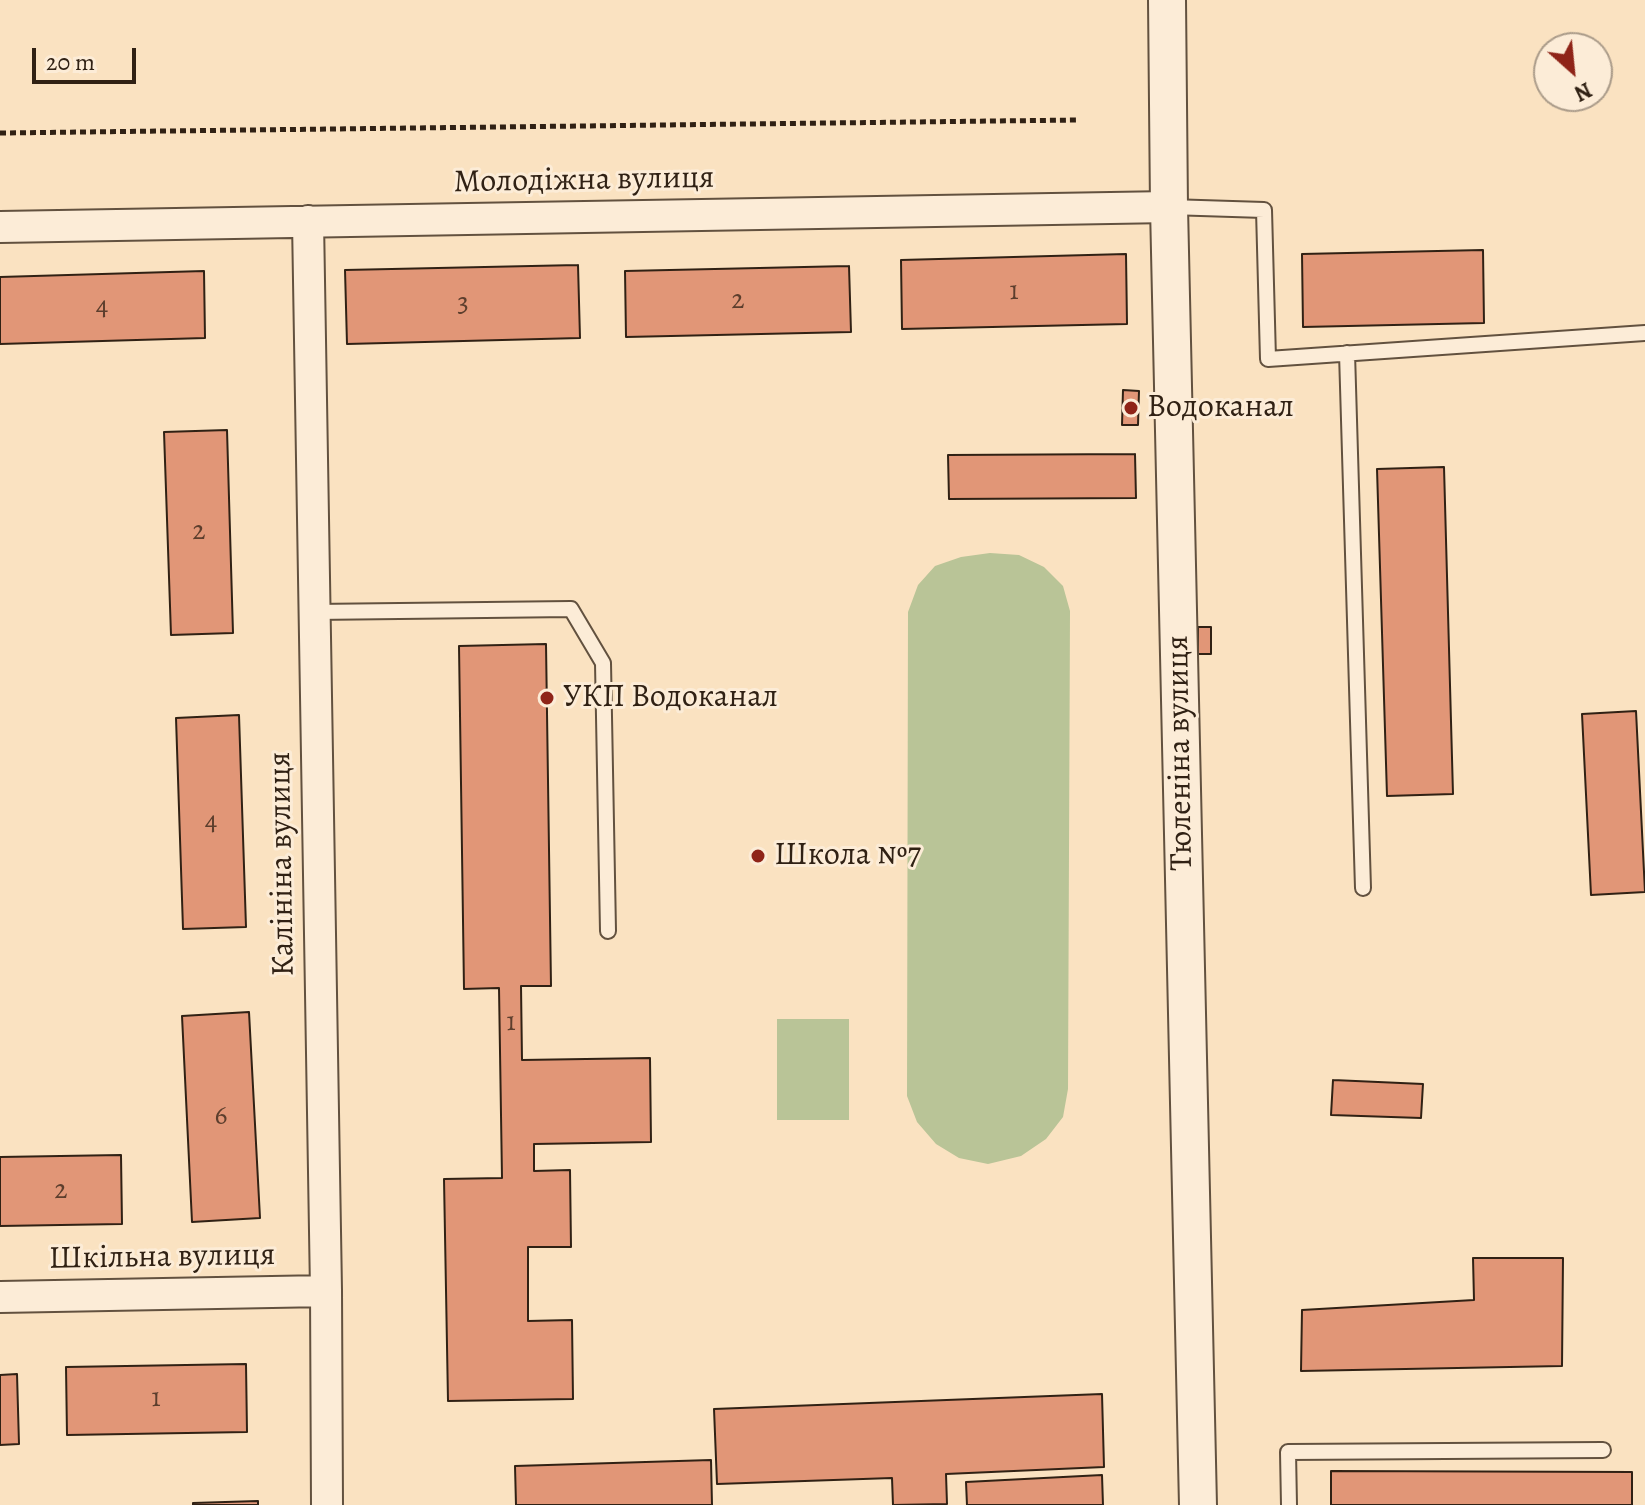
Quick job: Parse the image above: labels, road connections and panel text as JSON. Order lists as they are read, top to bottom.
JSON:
{
  "streets": {
    "street": [
      "Молодіжна вулиця",
      "Тюленіна вулиця",
      "Калініна вулиця",
      "Шкільна вулиця"
    ]
  },
  "crossings": [
    ["Молодіжна вулиця", "Тюленіна вулиця"],
    ["Молодіжна вулиця", "Калініна вулиця"],
    ["Калініна вулиця", "Шкільна вулиця"]
  ],
  "places": ["Водоканал", "УКП Водоканал", "Школа №7"],
  "house_numbers": [
    "1",
    "2",
    "3",
    "4",
    "2",
    "4",
    "1",
    "6",
    "2",
    "1"
  ],
  "scale_bar": "20 m",
  "north": "bottom right"
}
